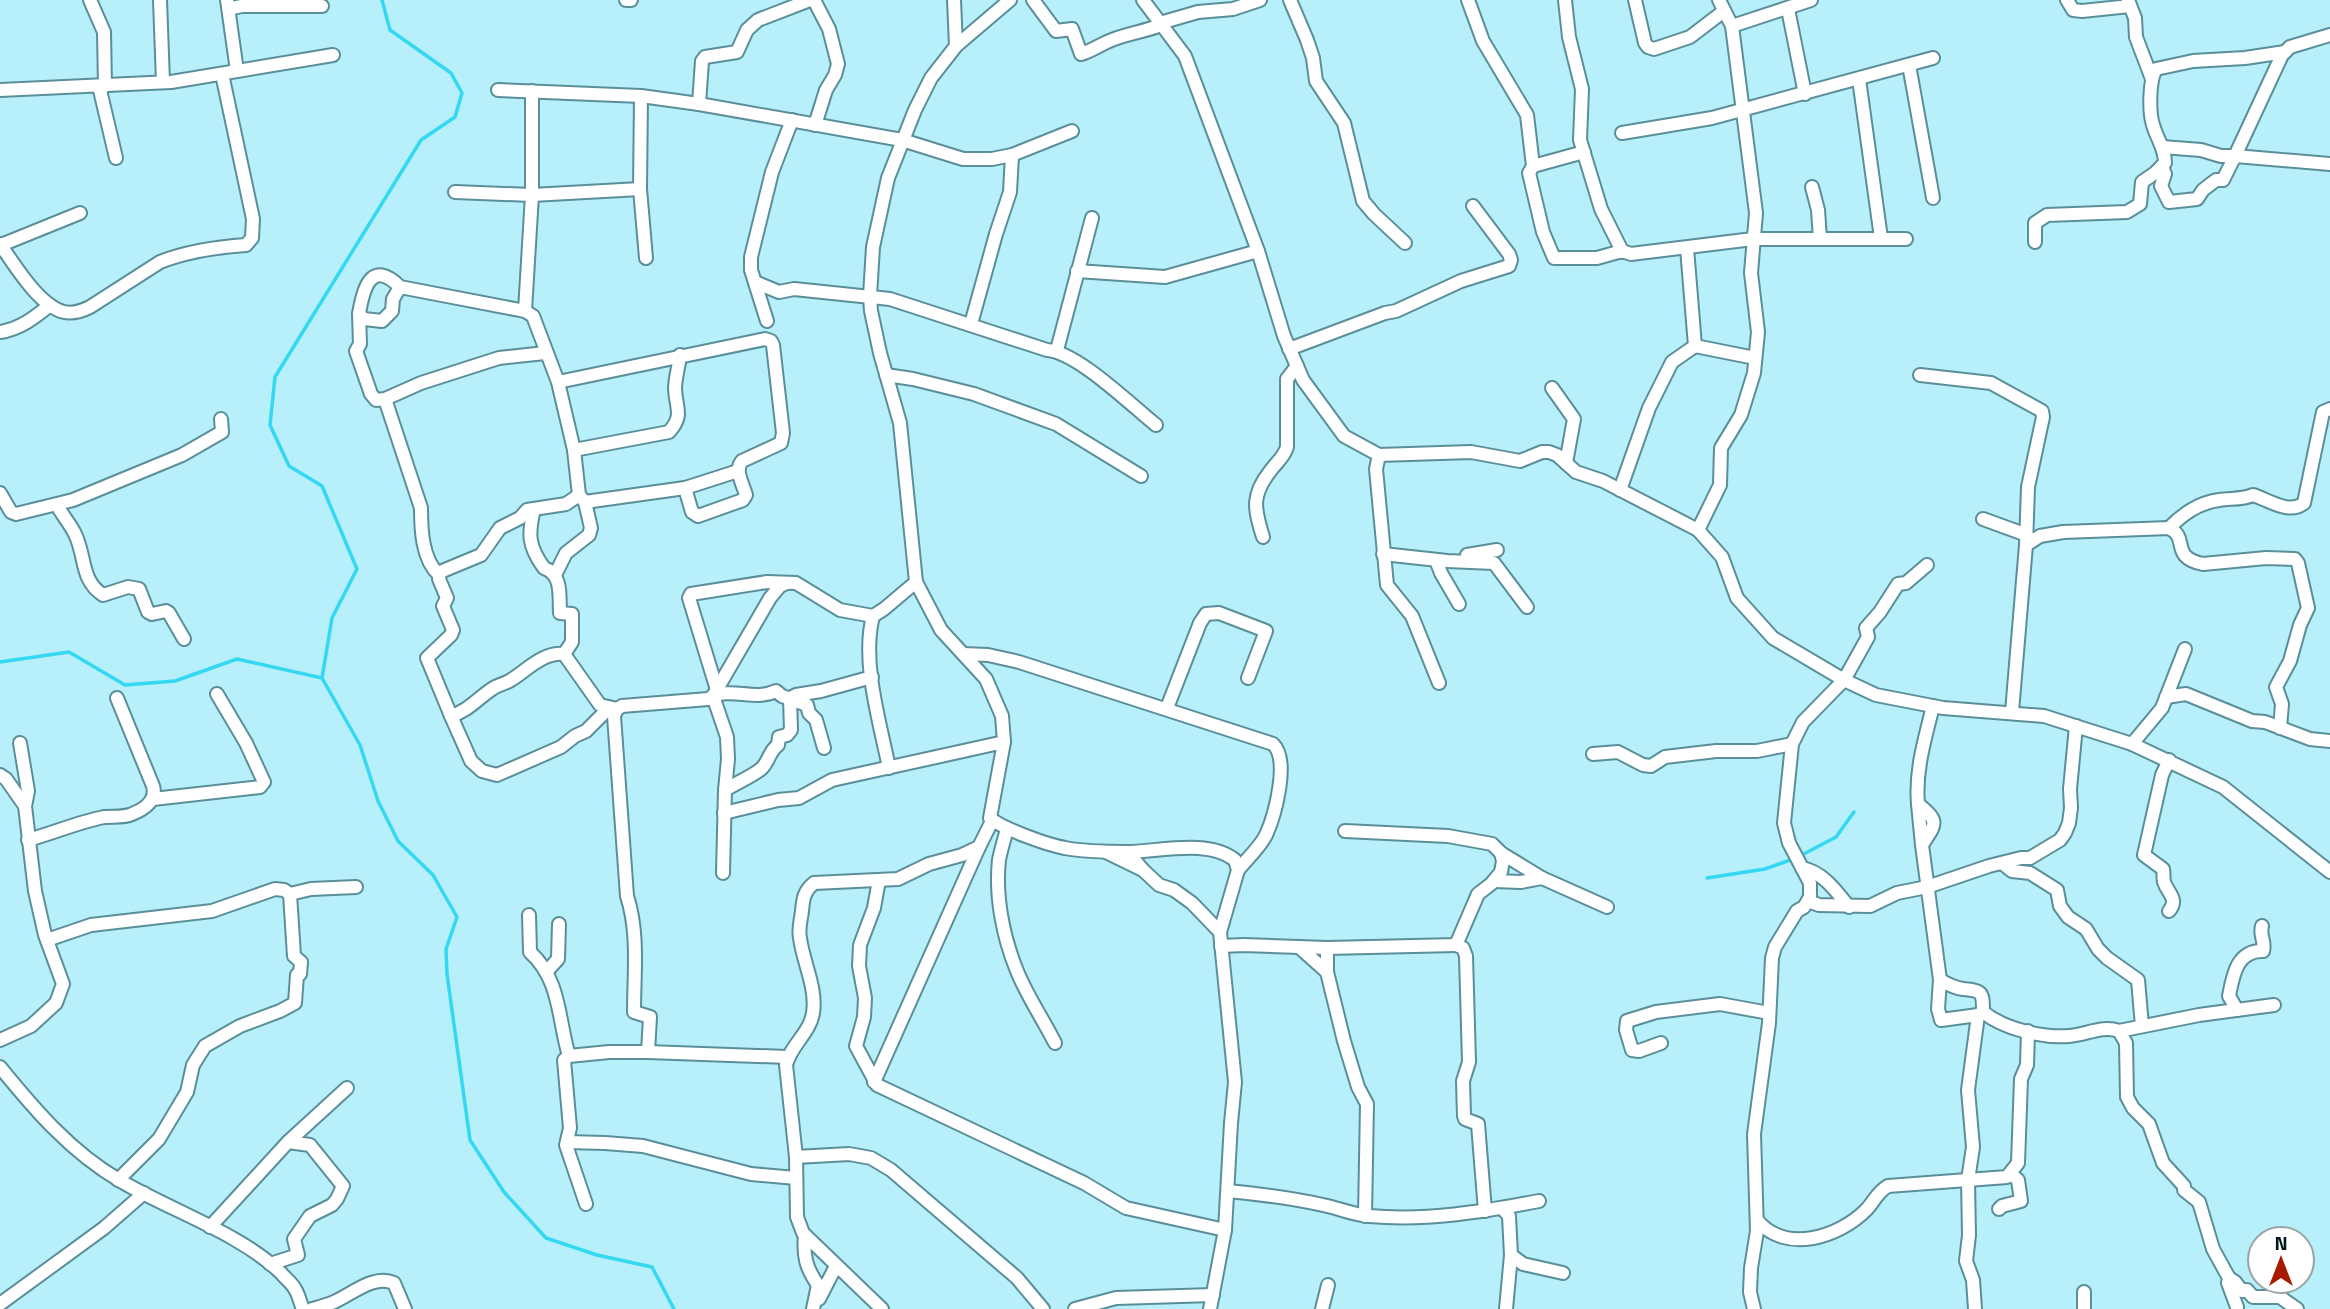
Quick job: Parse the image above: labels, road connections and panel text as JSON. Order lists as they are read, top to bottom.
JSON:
{
  "north": "top"
}
